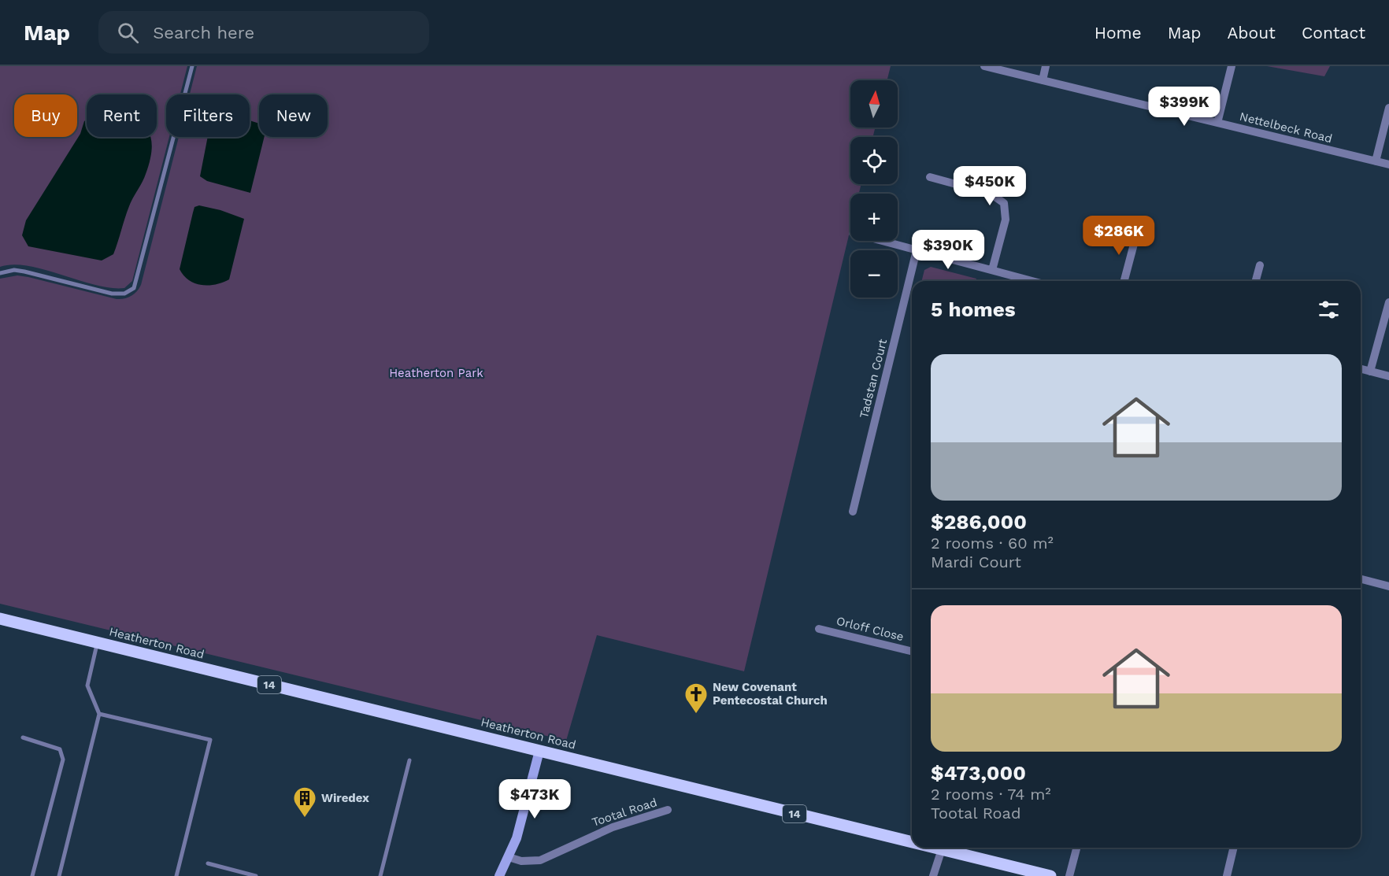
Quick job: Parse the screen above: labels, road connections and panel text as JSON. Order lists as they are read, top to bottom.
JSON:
{
  "streets": {
    "main road": ["Heatherton Road", "14"],
    "street": [
      "Nettelbeck Road",
      "Tadstan Court",
      "Orloff Close",
      "Tootal Road"
    ]
  },
  "parks": ["Heatherton Park"],
  "places": {
    "church": ["New Covenant Pentecostal Church"],
    "building": ["Wiredex"]
  },
  "north": "top",
  "page": {
    "header": "Map",
    "search": "Search here",
    "nav": [
      "Home",
      "Map",
      "About",
      "Contact"
    ],
    "map_buttons": ["+", "−"],
    "price": [
      "$399K",
      "$450K",
      "$286K",
      "$390K",
      "$473K"
    ],
    "chip": [
      "Buy",
      "Rent",
      "Filters",
      "New"
    ],
    "heading": "5 homes",
    "list": [
      {
        "name": "$286,000",
        "note": "2 rooms · 60 m² · Mardi Court"
      },
      {
        "name": "$473,000",
        "note": "2 rooms · 74 m² · Tootal Road"
      }
    ]
  }
}
